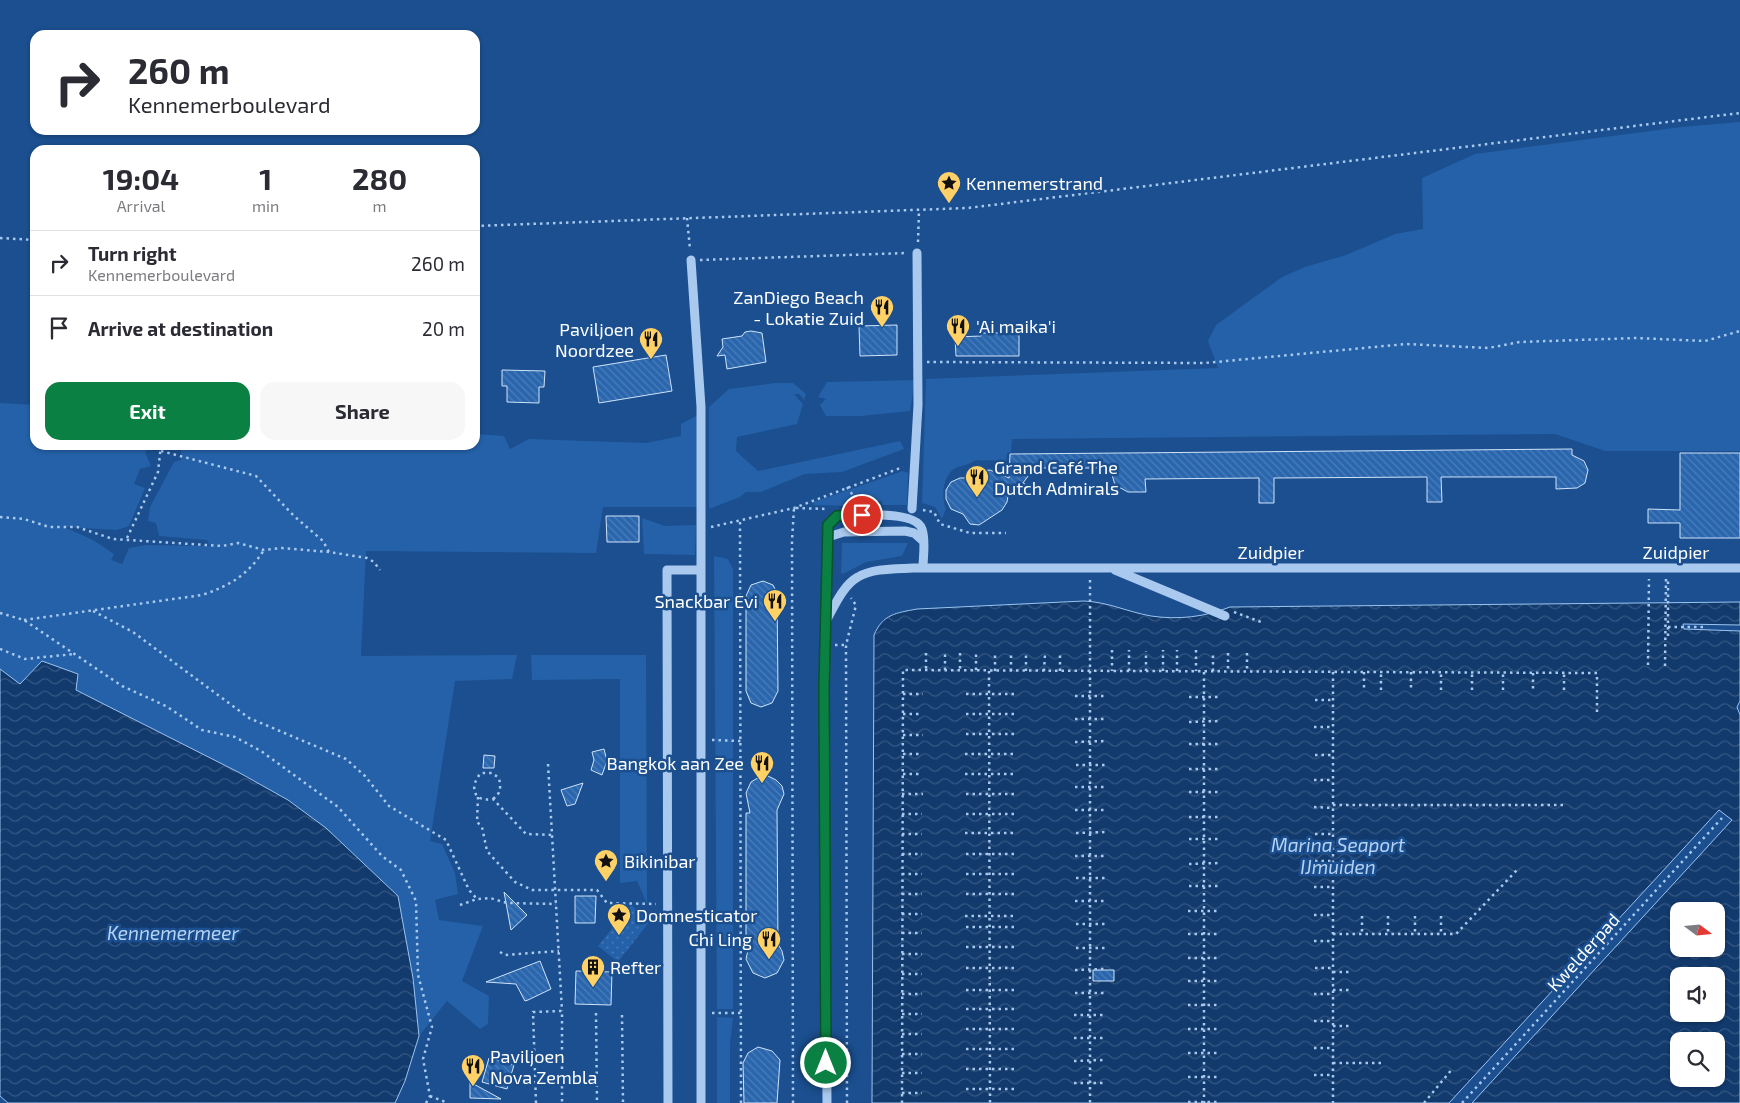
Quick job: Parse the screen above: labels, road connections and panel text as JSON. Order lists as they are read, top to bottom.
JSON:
{
  "streets": {
    "street": ["Zuidpier"],
    "path": ["Kwelderpad"]
  },
  "water": ["Marina Seaport IJmuiden", "Kennemermeer"],
  "places": {
    "place": ["Kennemerstrand", "Bikinibar", "Domnesticator"],
    "restaurant": [
      "ZanDiego Beach - Lokatie Zuid",
      "'Ai maika'i",
      "Paviljoen Noordzee",
      "Grand Café The Dutch Admirals",
      "Snackbar Evi",
      "Bangkok aan Zee",
      "Chi Ling",
      "Paviljoen Nova Zembla"
    ],
    "building": ["Refter"]
  },
  "north": "right",
  "page": {
    "turn": ["260 m", "Kennemerboulevard"],
    "eta": [
      "19:04",
      "Arrival",
      "1",
      "min",
      "280",
      "m"
    ],
    "list": [
      {
        "name": "Turn right",
        "note": "Kennemerboulevard",
        "value": "260 m"
      },
      {
        "name": "Arrive at destination",
        "value": "20 m"
      }
    ],
    "buttons": ["Exit", "Share"]
  }
}
